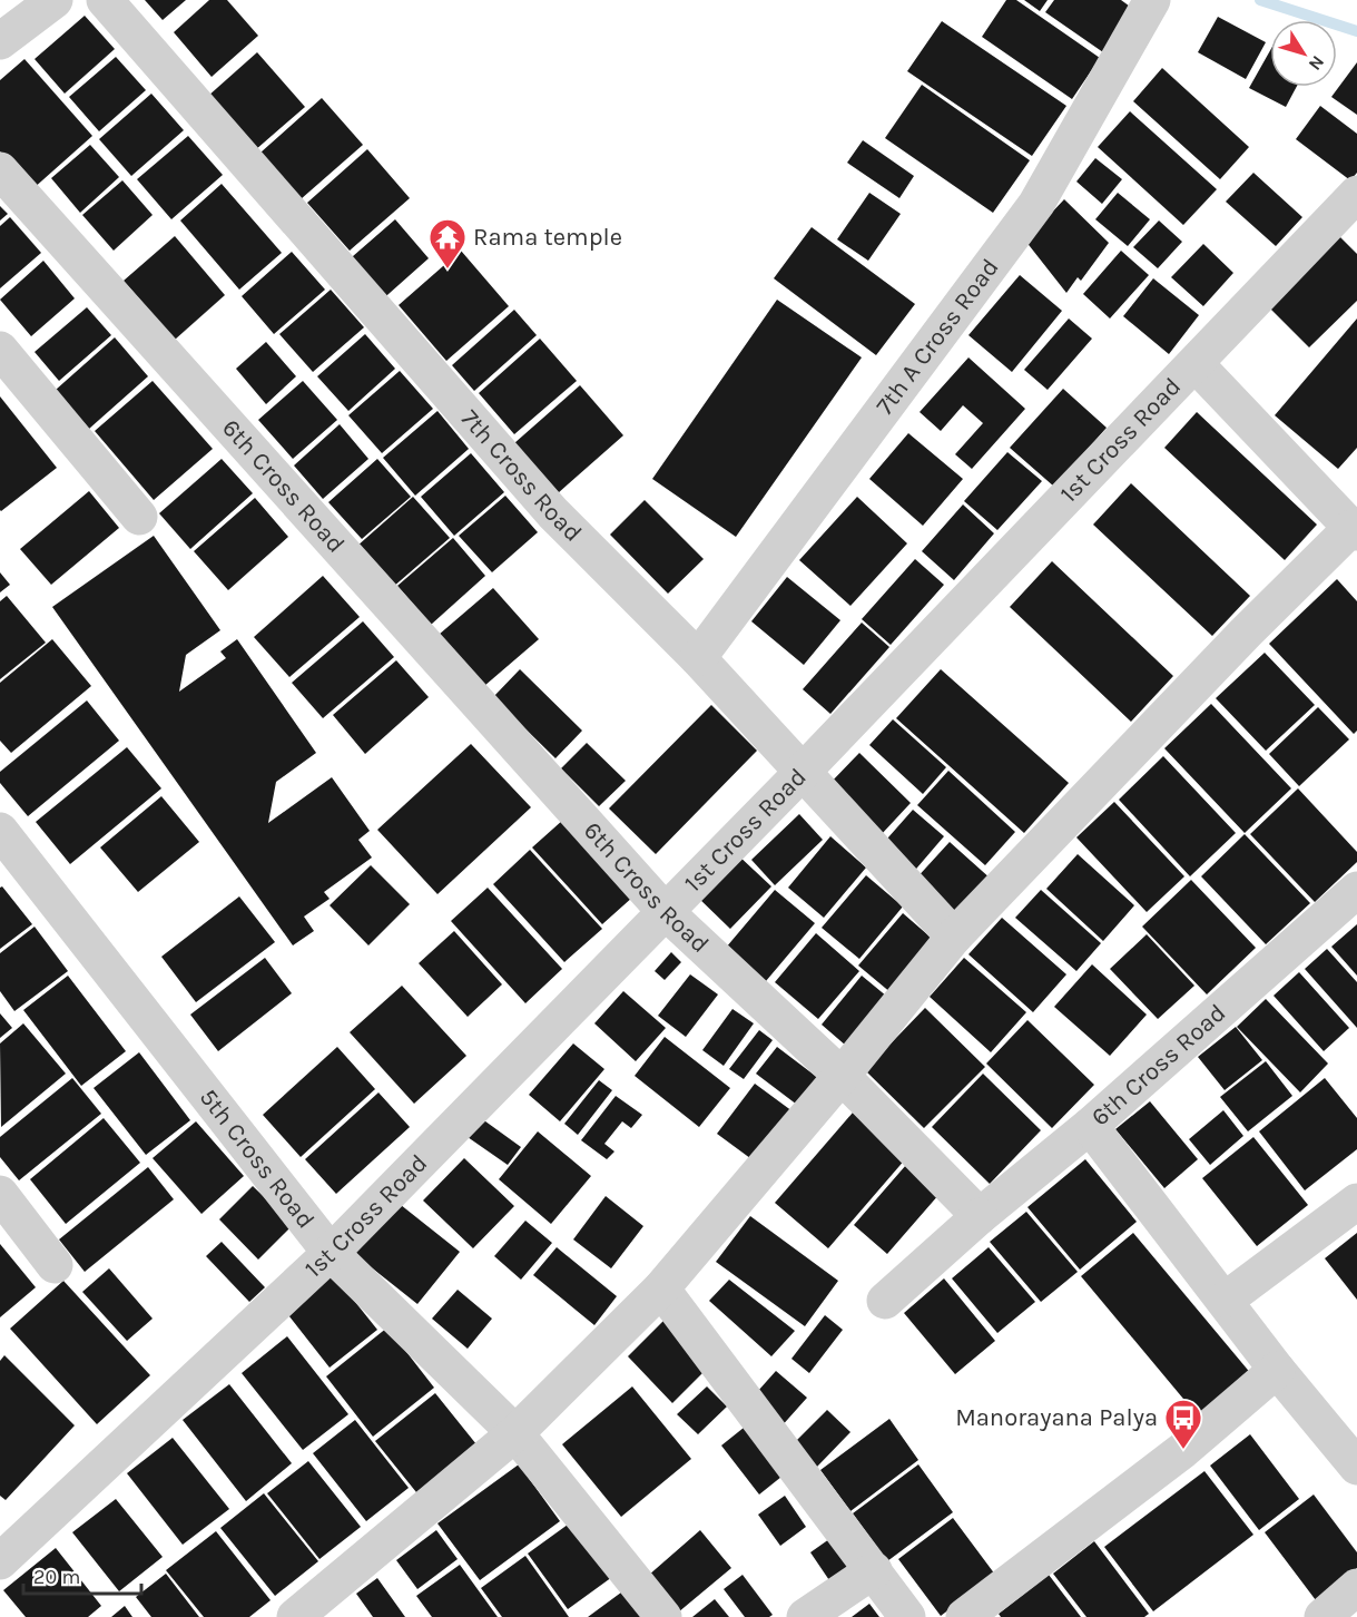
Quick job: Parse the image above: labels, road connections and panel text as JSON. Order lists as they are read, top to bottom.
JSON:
{
  "streets": {
    "street": [
      "7th A Cross Road",
      "1st Cross Road",
      "7th Cross Road",
      "6th Cross Road",
      "5th Cross Road"
    ]
  },
  "crossings": [
    ["7th A Cross Road", "7th Cross Road"],
    ["1st Cross Road", "7th Cross Road"],
    ["1st Cross Road", "6th Cross Road"],
    ["1st Cross Road", "5th Cross Road"]
  ],
  "places": {
    "temple": ["Rama temple"],
    "bus stop": ["Manorayana Palya"]
  },
  "scale_bar": "20 m",
  "north": "bottom right"
}
